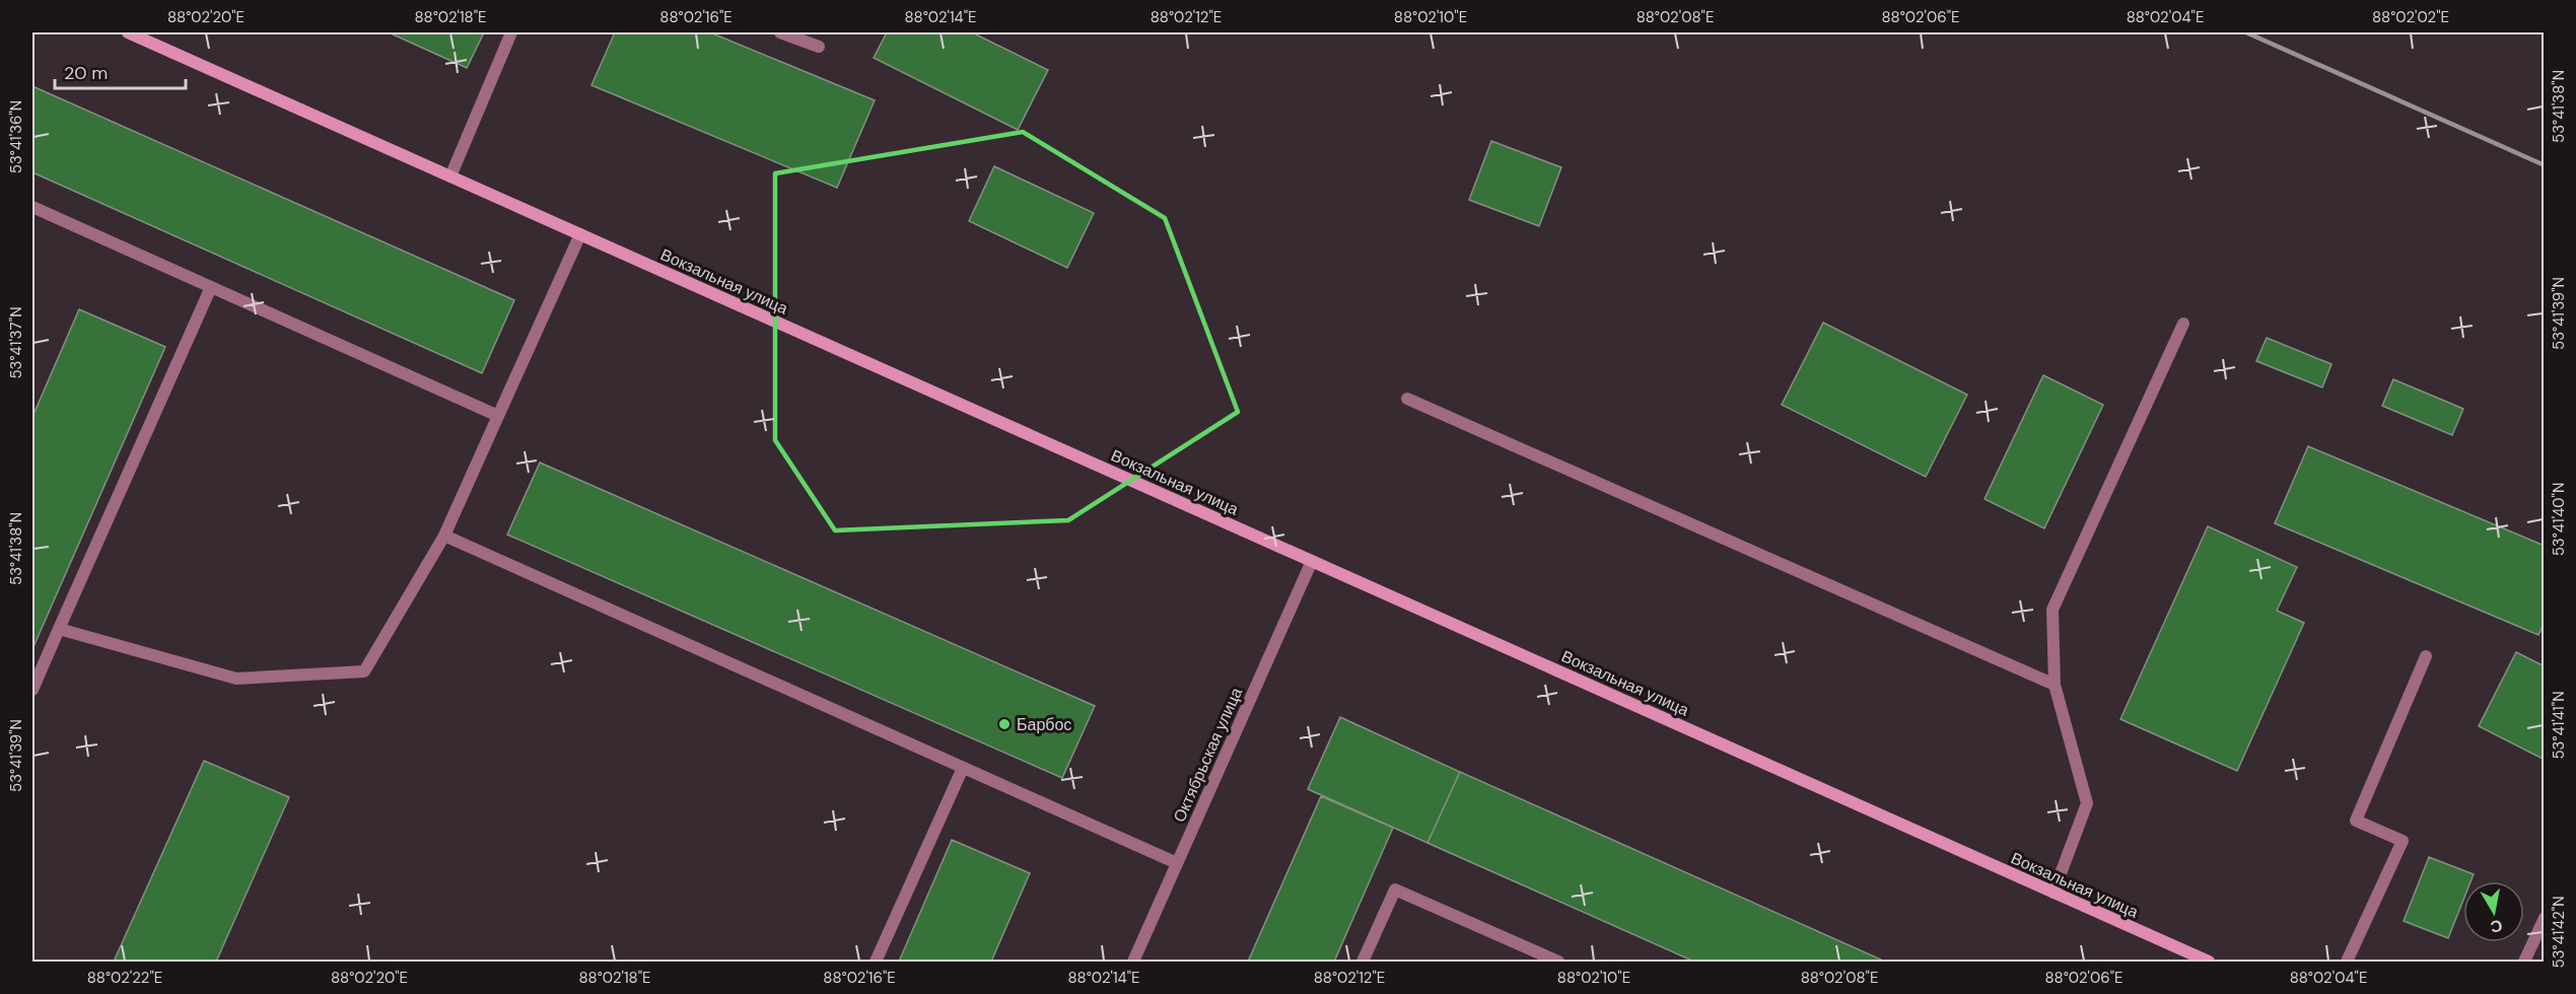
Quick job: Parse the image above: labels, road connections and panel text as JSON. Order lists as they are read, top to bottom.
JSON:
{
  "streets": {
    "main road": ["Вокзальная улица"],
    "street": ["Октябрьская улица"]
  },
  "crossings": [
    ["Вокзальная улица", "Октябрьская улица"]
  ],
  "places": ["Барбос"],
  "scale_bar": "20 m",
  "north": "bottom",
  "coordinates": [
    "88°02'20\"E",
    "88°02'18\"E",
    "88°02'16\"E",
    "88°02'14\"E",
    "88°02'12\"E",
    "88°02'10\"E",
    "88°02'08\"E",
    "88°02'06\"E",
    "88°02'04\"E",
    "88°02'02\"E",
    "53°41'38\"N",
    "53°41'36\"N",
    "53°41'39\"N",
    "53°41'37\"N",
    "53°41'40\"N",
    "53°41'41\"N",
    "53°41'42\"N",
    "88°02'22\"E"
  ]
}
